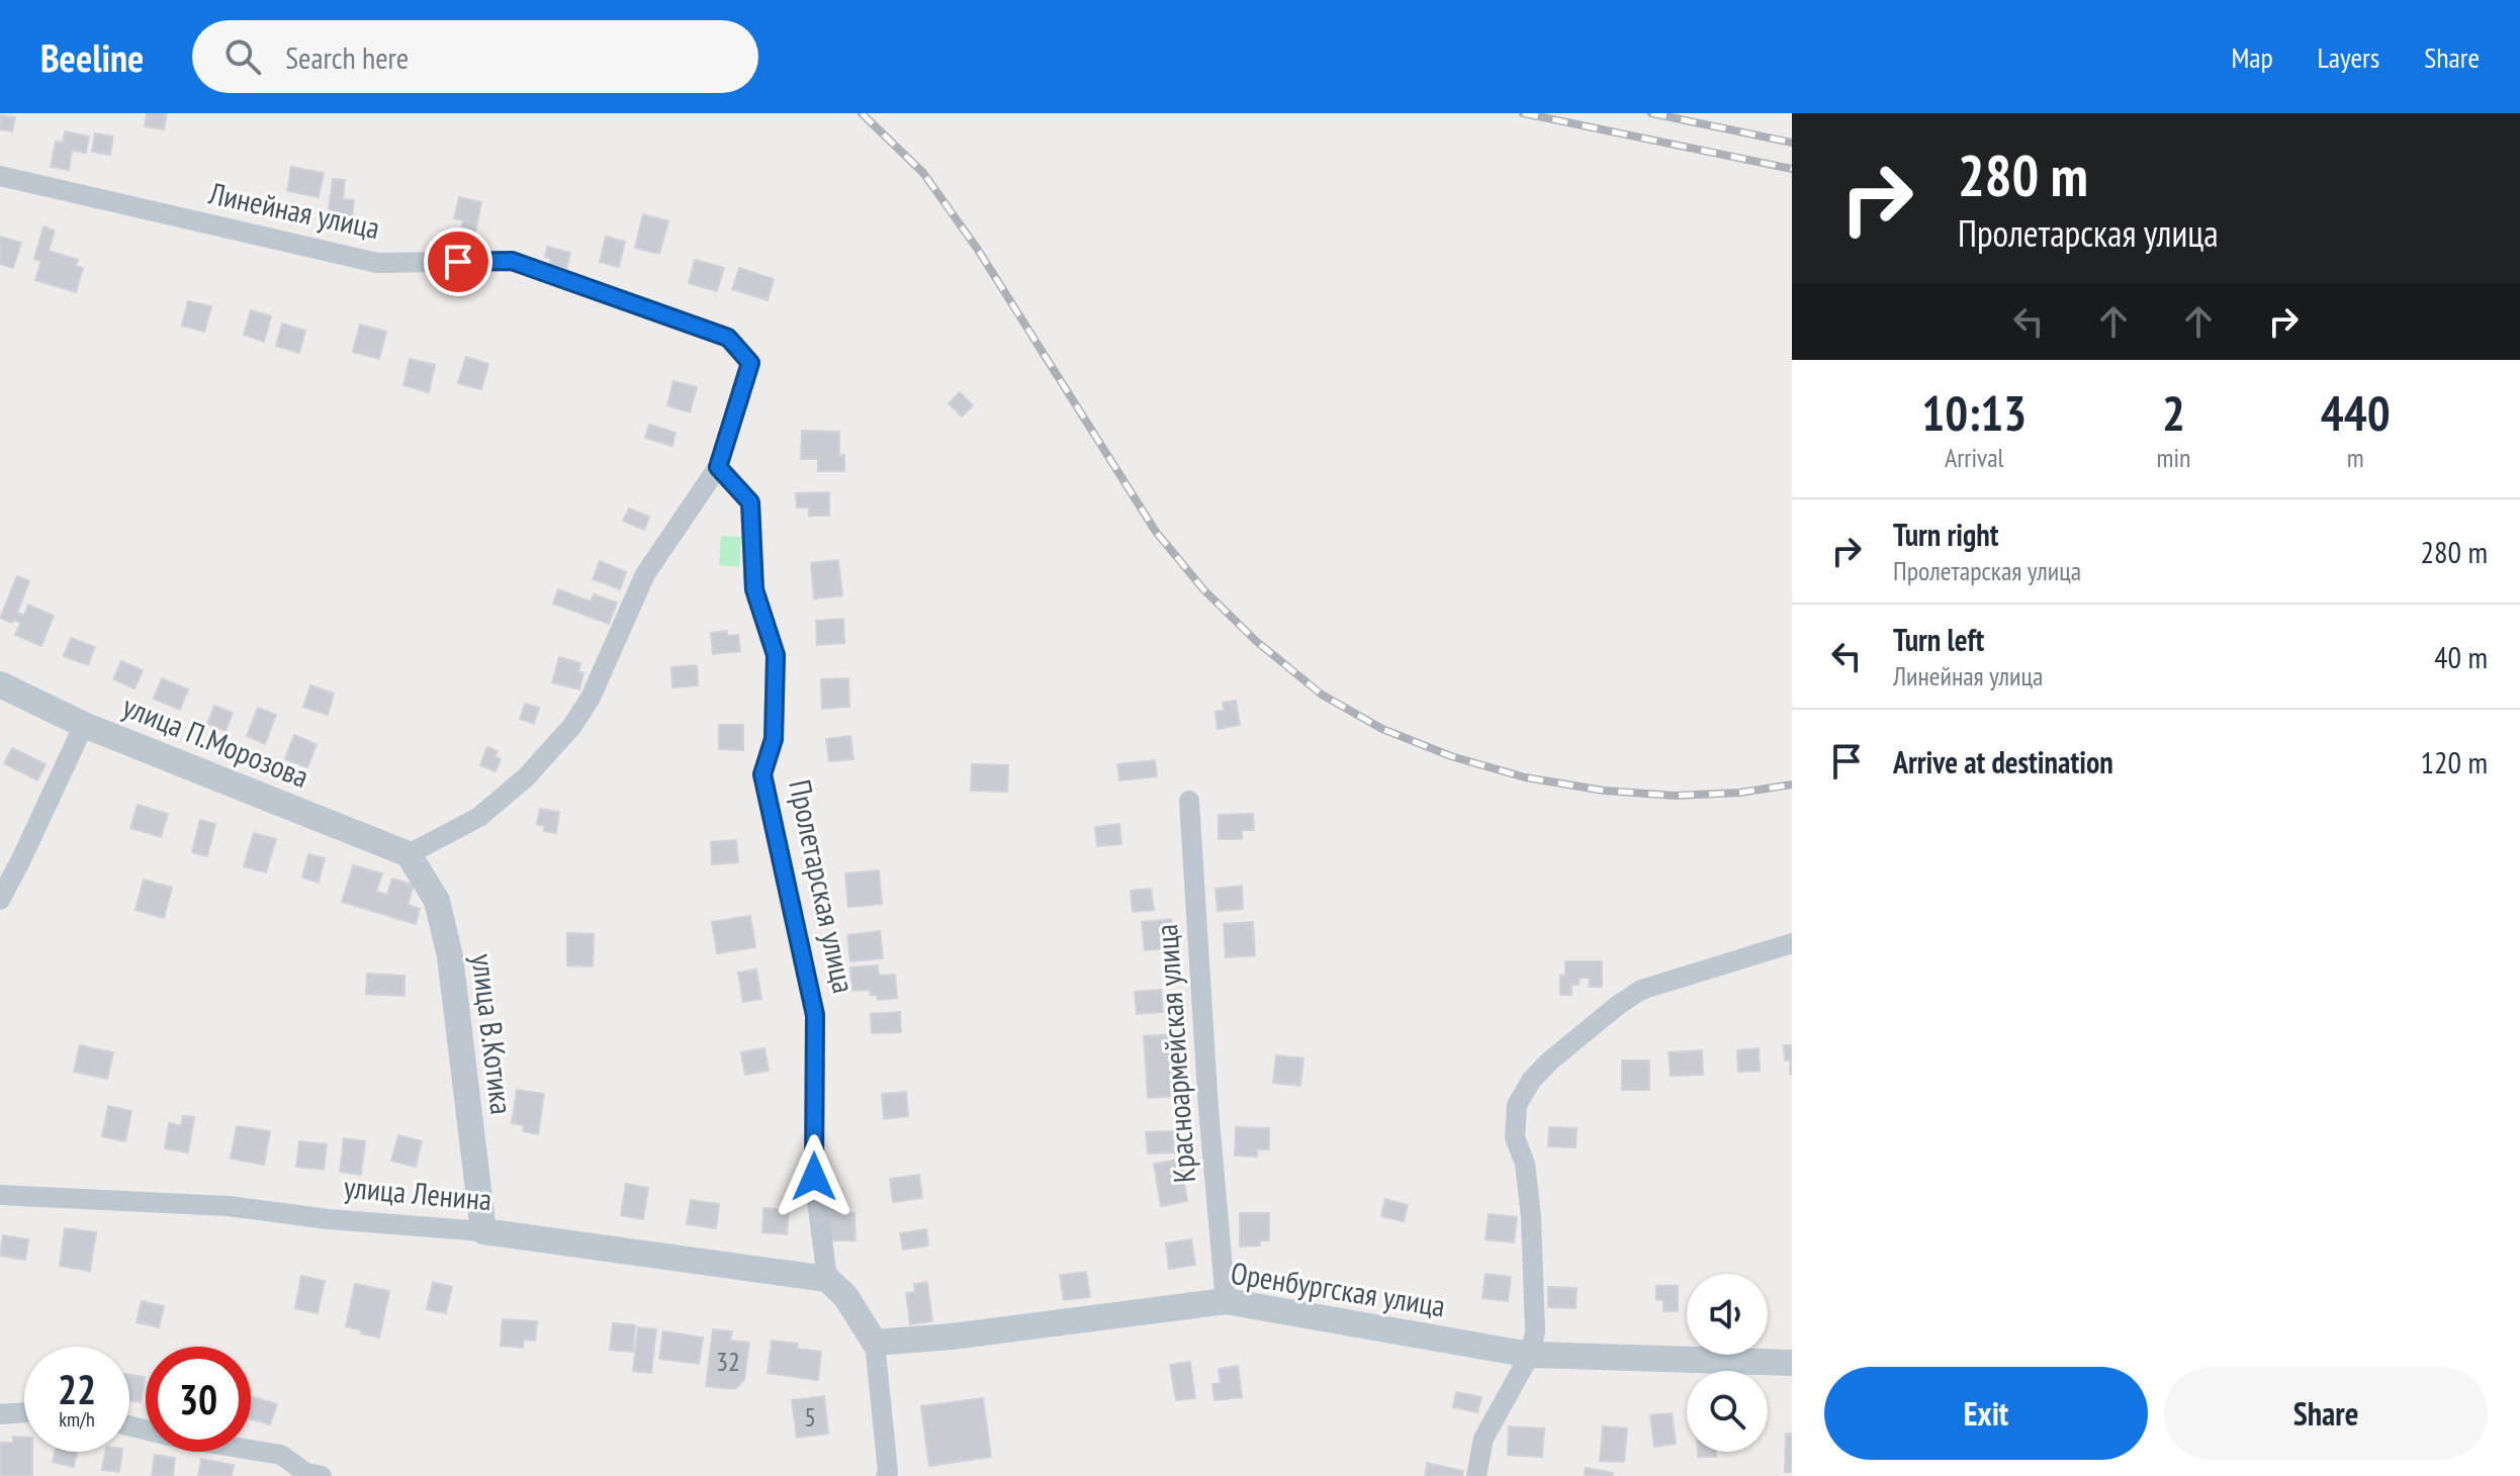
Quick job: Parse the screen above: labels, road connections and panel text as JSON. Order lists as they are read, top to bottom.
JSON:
{
  "streets": {
    "street": [
      "Линейная улица",
      "улица П.Морозова",
      "Пролетарская улица",
      "улица В.Котика",
      "Красноармейская улица",
      "улица Ленина",
      "Оренбургская улица"
    ]
  },
  "crossings": [
    ["Линейная улица", "Пролетарская улица"],
    ["улица П.Морозова", "улица В.Котика"],
    ["Пролетарская улица", "улица Ленина"],
    ["улица В.Котика", "улица Ленина"],
    ["Красноармейская улица", "Оренбургская улица"]
  ],
  "house_numbers": ["32", "5"],
  "page": {
    "header": "Beeline",
    "search": "Search here",
    "nav": ["Map", "Layers", "Share"],
    "turn": ["280 m", "Пролетарская улица"],
    "eta": [
      "10:13",
      "Arrival",
      "2",
      "min",
      "440",
      "m"
    ],
    "list": [
      {
        "name": "Turn right",
        "note": "Пролетарская улица",
        "value": "280 m"
      },
      {
        "name": "Turn left",
        "note": "Линейная улица",
        "value": "40 m"
      },
      {
        "name": "Arrive at destination",
        "value": "120 m"
      }
    ],
    "speed": "22 km/h",
    "limit": "30",
    "buttons": ["Exit", "Share"]
  }
}
